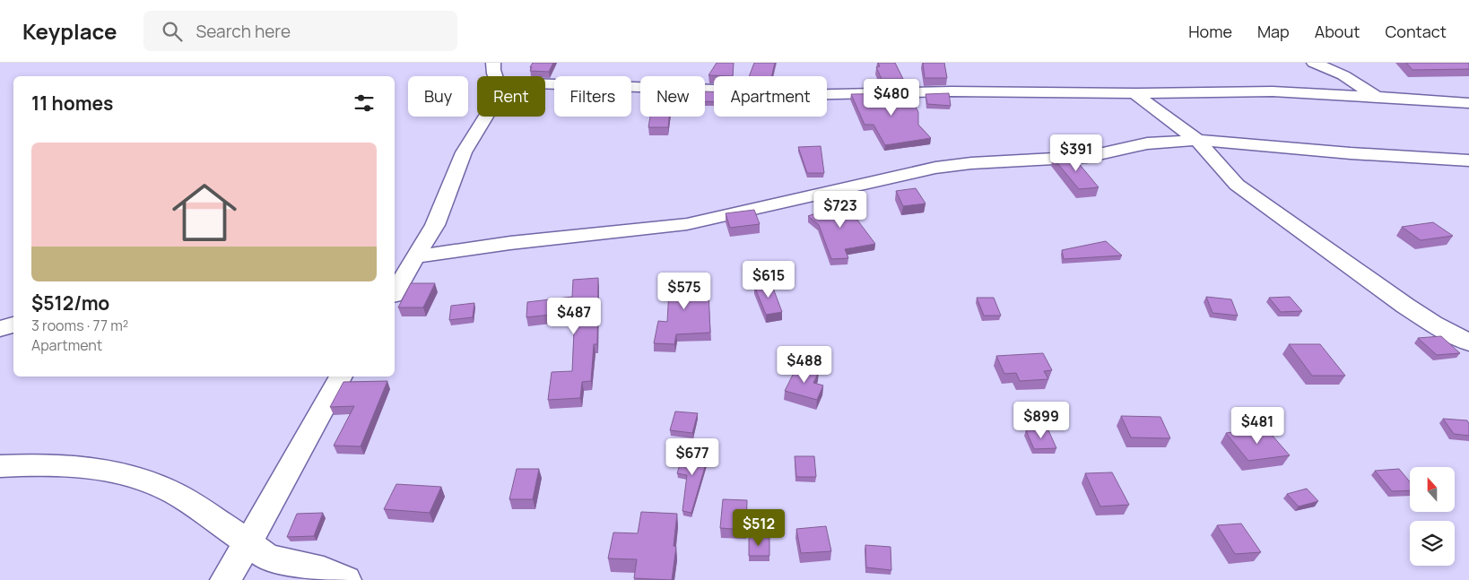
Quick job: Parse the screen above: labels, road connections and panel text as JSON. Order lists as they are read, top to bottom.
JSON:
{
  "north": "top",
  "page": {
    "header": "Keyplace",
    "search": "Search here",
    "nav": [
      "Home",
      "Map",
      "About",
      "Contact"
    ],
    "chip": [
      "Buy",
      "Rent",
      "Filters",
      "New",
      "Apartment"
    ],
    "heading": "11 homes",
    "price": [
      "$480",
      "$391",
      "$723",
      "$615",
      "$575",
      "$487",
      "$488",
      "$899",
      "$481",
      "$677",
      "$512"
    ],
    "list": [
      {
        "name": "$512/mo",
        "note": "3 rooms · 77 m² · Apartment"
      }
    ]
  }
}
